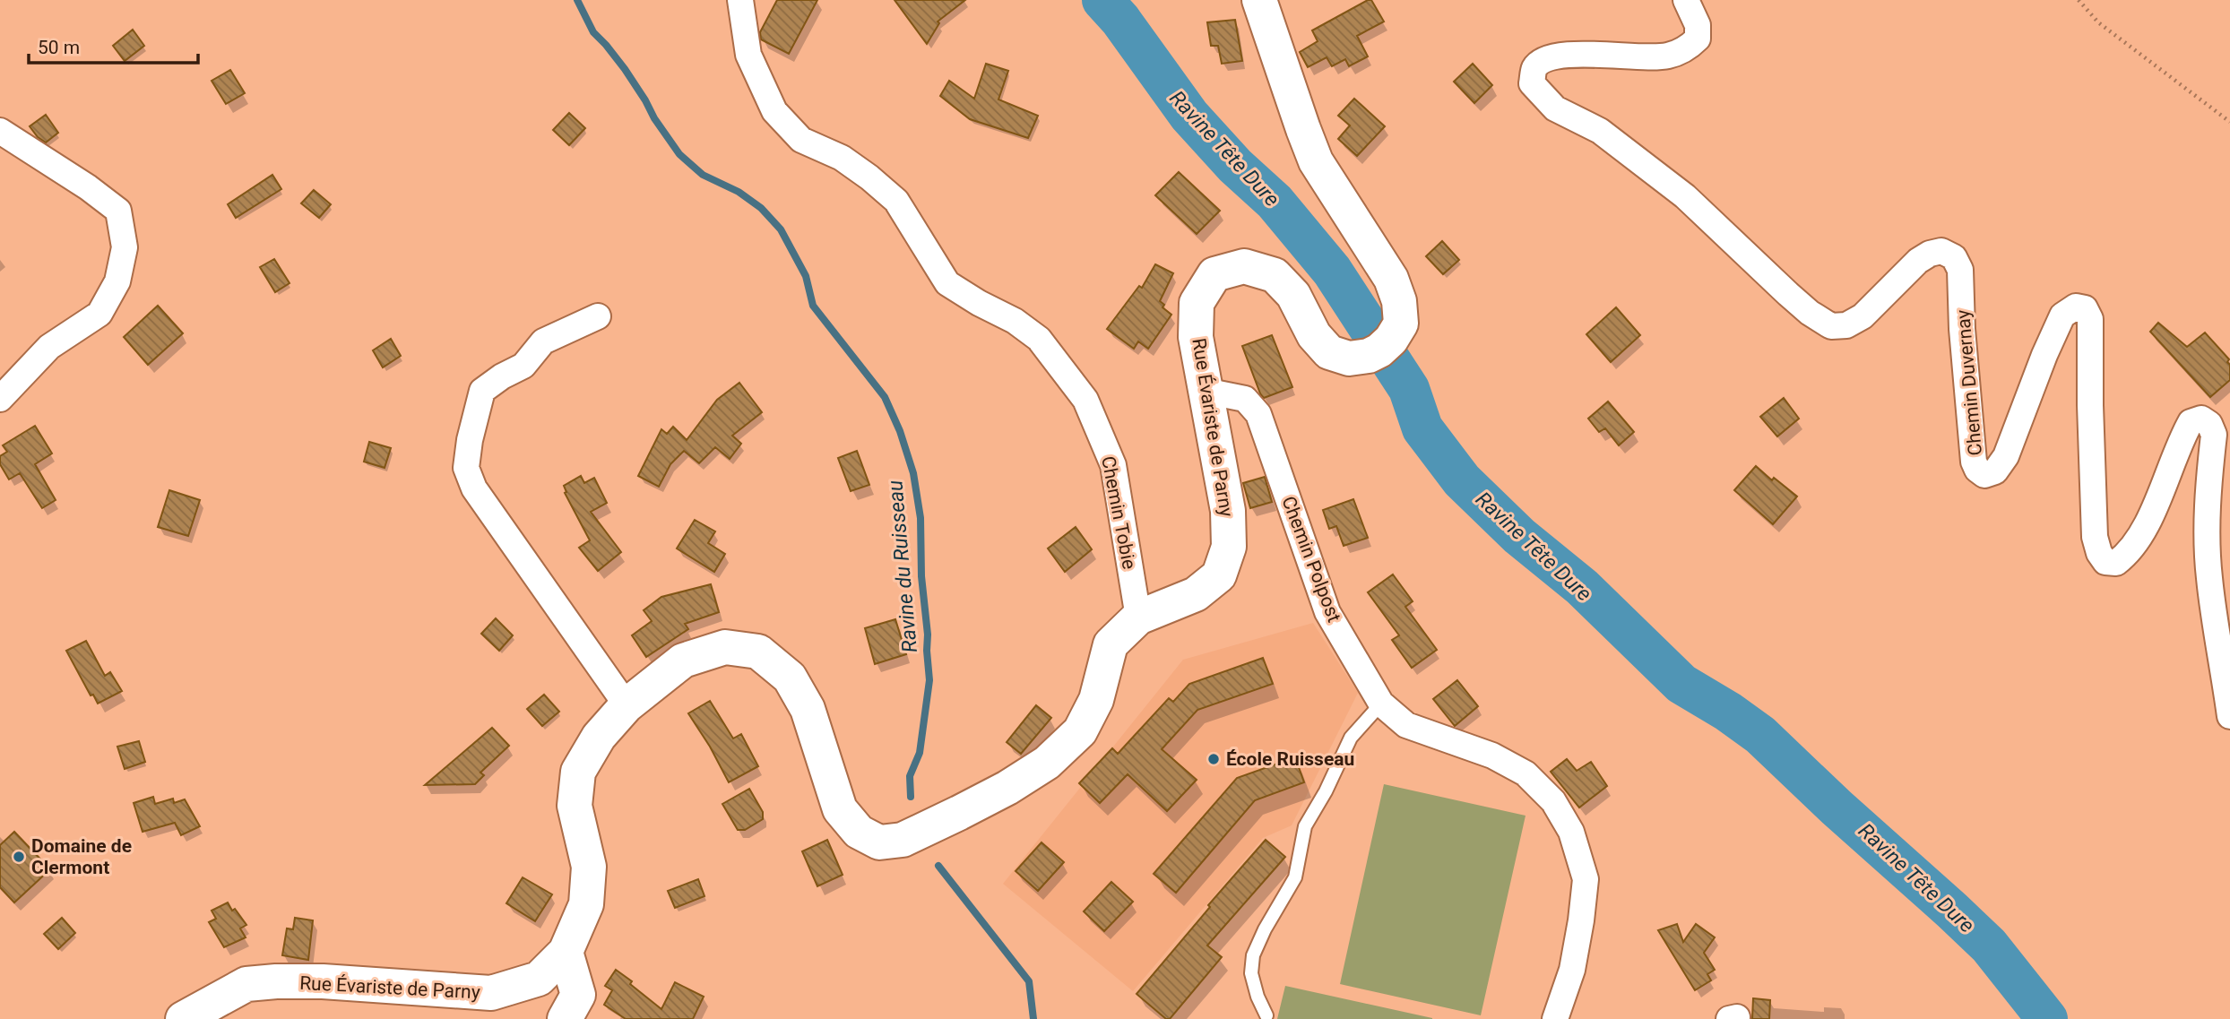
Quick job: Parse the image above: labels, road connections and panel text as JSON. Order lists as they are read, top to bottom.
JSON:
{
  "streets": {
    "main road": ["Rue Évariste de Parny"],
    "street": ["Chemin Duvernay", "Chemin Tobie", "Chemin Polpost"]
  },
  "crossings": [
    ["Rue Évariste de Parny", "Chemin Tobie"],
    ["Rue Évariste de Parny", "Chemin Polpost"]
  ],
  "water": ["Ravine Tête Dure", "Ravine du Ruisseau"],
  "places": ["École Ruisseau", "Domaine de Clermont"],
  "scale_bar": "50 m"
}
